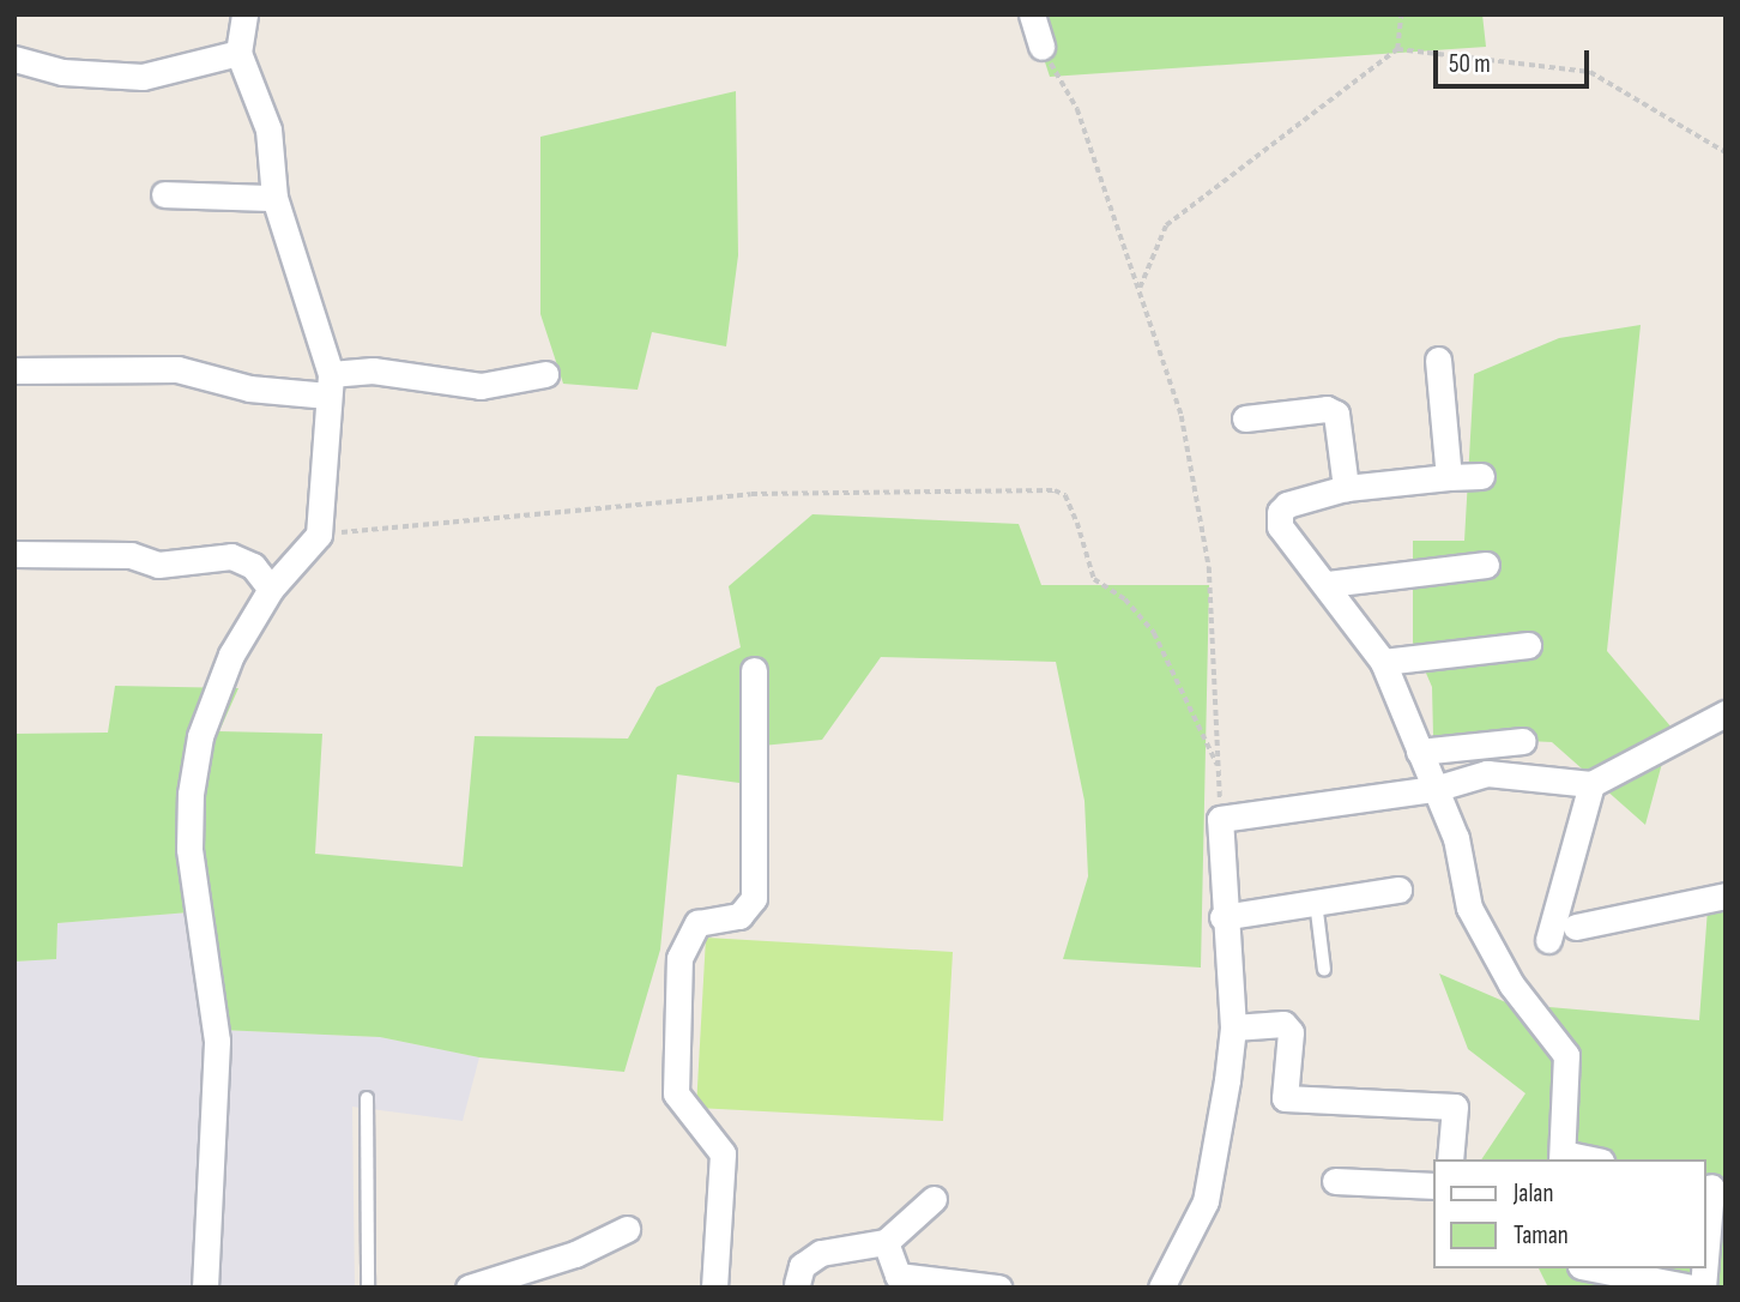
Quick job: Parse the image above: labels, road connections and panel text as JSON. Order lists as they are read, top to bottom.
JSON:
{
  "legend": ["Jalan", "Taman"],
  "scale_bar": "50 m"
}
